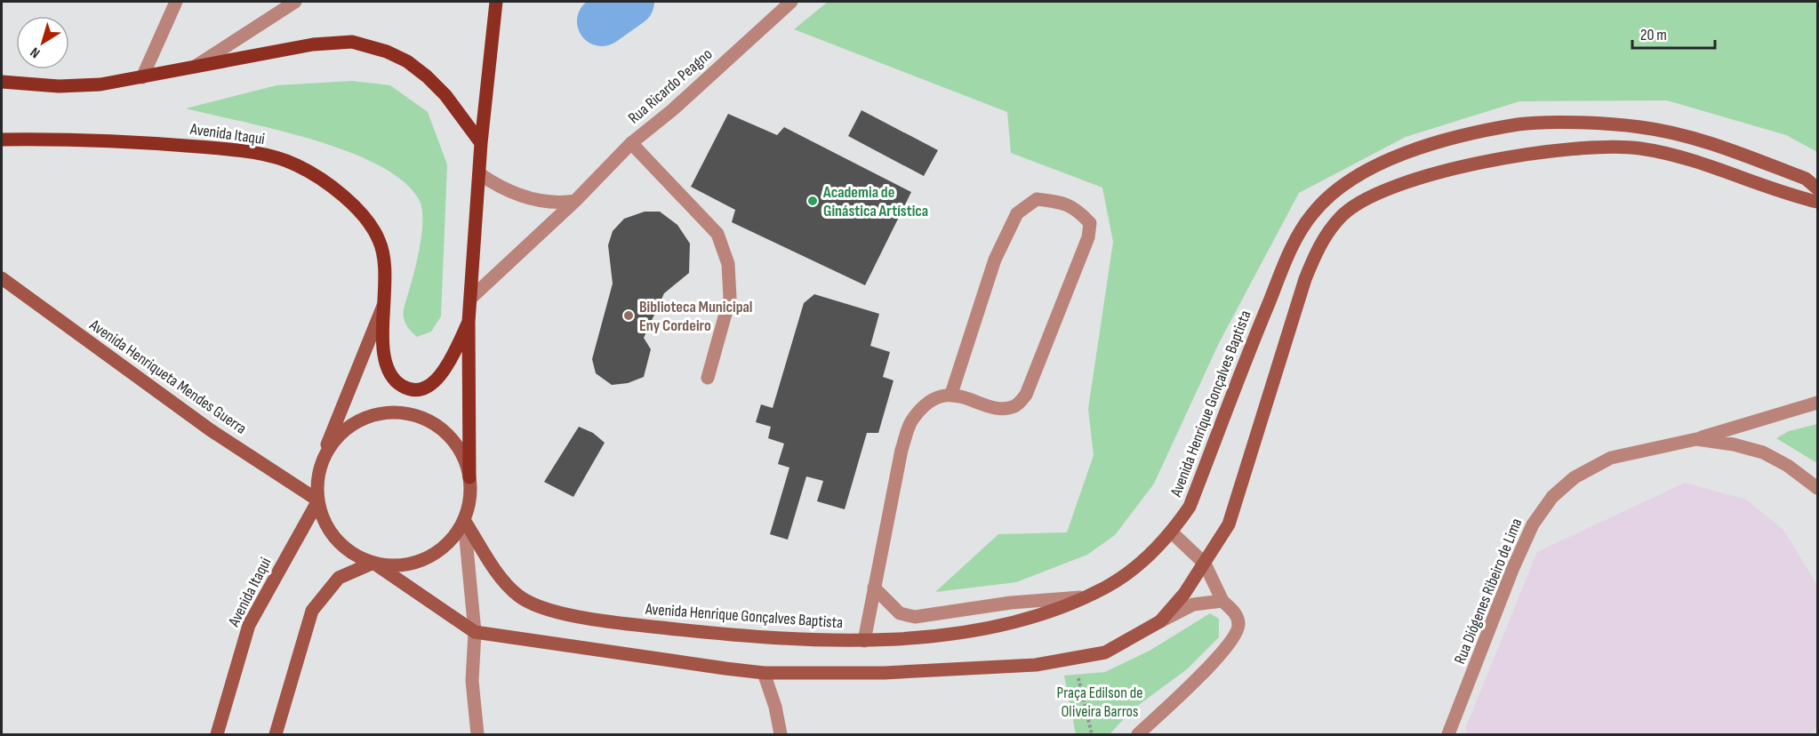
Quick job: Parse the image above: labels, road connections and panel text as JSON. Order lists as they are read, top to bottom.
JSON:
{
  "streets": {
    "main road": ["Avenida Itaqui", "Avenida Henriqueta Mendes Guerra", "Avenida Henrique Gonçalves Baptista"],
    "street": ["Rua Ricardo Peagno", "Rua Diógenes Ribeiro de Lima"]
  },
  "crossings": [
    ["Avenida Itaqui", "Avenida Henriqueta Mendes Guerra"],
    ["Avenida Itaqui", "Avenida Henrique Gonçalves Baptista"],
    ["Avenida Henriqueta Mendes Guerra", "Avenida Henrique Gonçalves Baptista"]
  ],
  "parks": ["Praça Edilson de Oliveira Barros"],
  "places": ["Academia de Ginástica Artística", "Biblioteca Municipal Eny Cordeiro"],
  "scale_bar": "20 m",
  "north": "bottom left"
}
